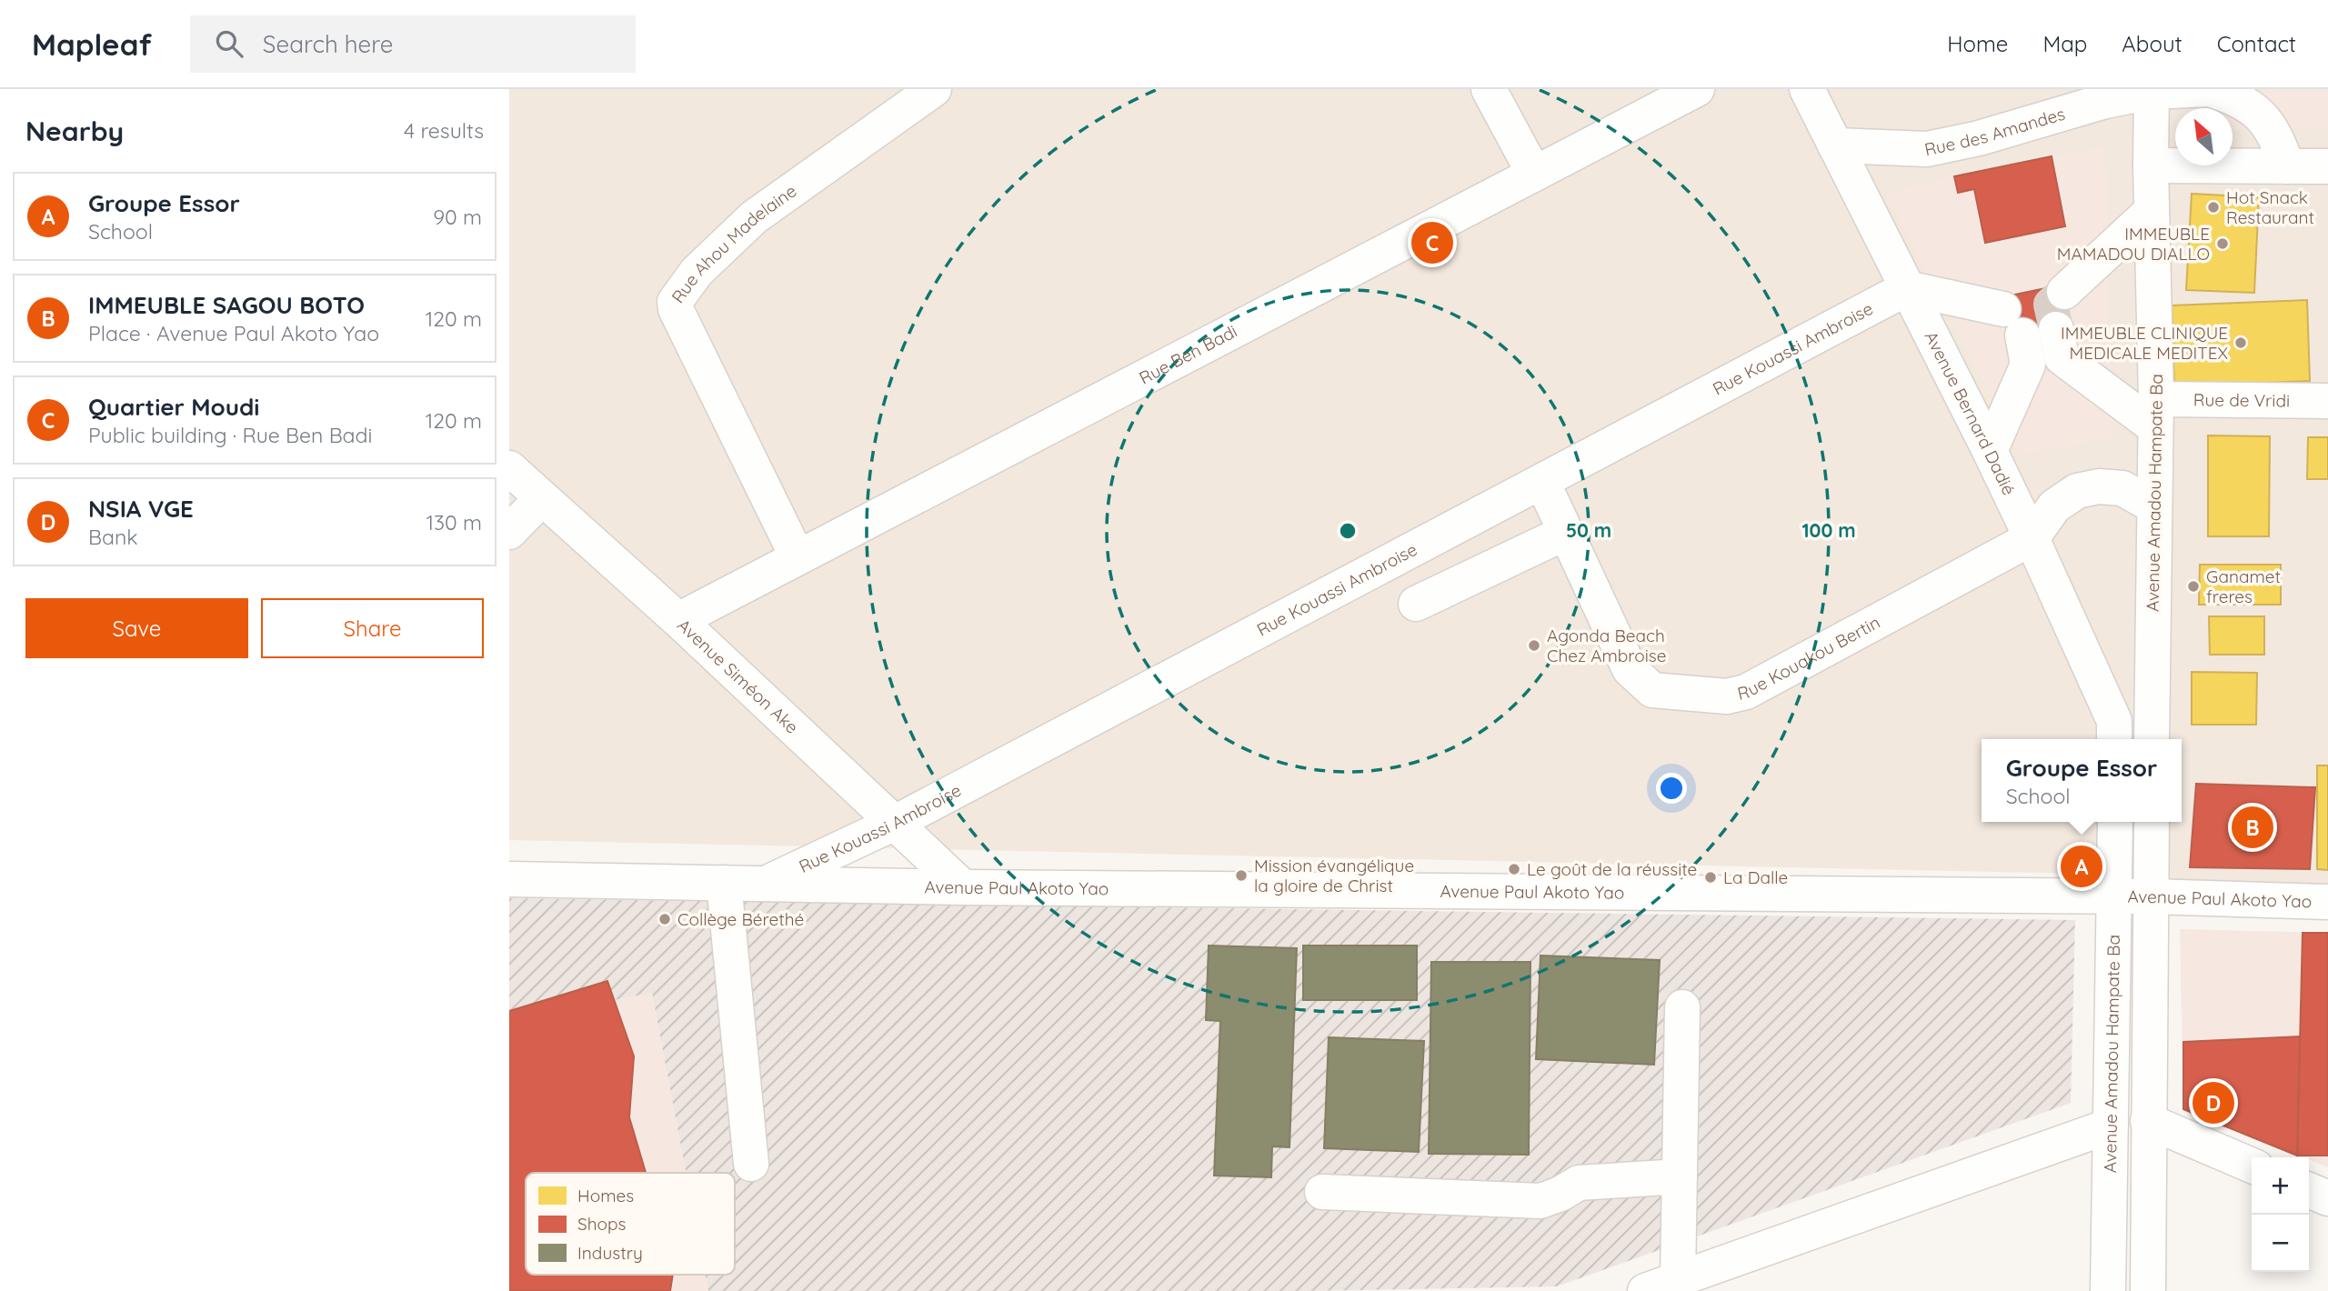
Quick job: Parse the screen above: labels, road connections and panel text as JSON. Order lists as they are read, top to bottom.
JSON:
{
  "streets": {
    "street": [
      "Rue des Amandes",
      "Rue Ahou Madelaine",
      "Rue Kouassi Ambroise",
      "Rue Ben Badi",
      "Rue de Vridi",
      "Avenue Bernard Dadié",
      "Avenue Amadou Hampate Ba",
      "Rue Kouakou Bertin",
      "Avenue Siméon Ake",
      "Avenue Paul Akoto Yao"
    ]
  },
  "crossings": [
    ["Rue des Amandes", "Avenue Bernard Dadié"],
    ["Rue des Amandes", "Avenue Amadou Hampate Ba"],
    ["Rue Ahou Madelaine", "Rue Ben Badi"],
    ["Rue Kouassi Ambroise", "Avenue Bernard Dadié"],
    ["Rue Kouassi Ambroise", "Rue Kouakou Bertin"],
    ["Rue Kouassi Ambroise", "Avenue Siméon Ake"],
    ["Rue Kouassi Ambroise", "Avenue Paul Akoto Yao"],
    ["Rue Ben Badi", "Avenue Siméon Ake"],
    ["Rue de Vridi", "Avenue Amadou Hampate Ba"],
    ["Avenue Bernard Dadié", "Rue Kouakou Bertin"],
    ["Avenue Amadou Hampate Ba", "Rue Kouakou Bertin"],
    ["Avenue Amadou Hampate Ba", "Avenue Paul Akoto Yao"],
    ["Avenue Siméon Ake", "Avenue Paul Akoto Yao"]
  ],
  "places": [
    "Hot Snack Restaurant",
    "IMMEUBLE MAMADOU DIALLO",
    "IMMEUBLE CLINIQUE MEDICALE MEDITEX",
    "Ganamet freres",
    "Agonda Beach Chez Ambroise",
    "Le goût de la réussite",
    "Mission évangélique la gloire de Christ",
    "La Dalle",
    "Collège Bérethé"
  ],
  "legend": ["Homes", "Shops", "Industry"],
  "north": "top left",
  "page": {
    "header": "Mapleaf",
    "search": "Search here",
    "nav": [
      "Home",
      "Map",
      "About",
      "Contact"
    ],
    "heading": ["Nearby", "4 results"],
    "list": [
      {
        "mark": "A",
        "name": "Groupe Essor",
        "note": "School",
        "value": "90 m"
      },
      {
        "mark": "B",
        "name": "IMMEUBLE SAGOU BOTO",
        "note": "Place · Avenue Paul Akoto Yao",
        "value": "120 m"
      },
      {
        "mark": "C",
        "name": "Quartier Moudi",
        "note": "Public building · Rue Ben Badi",
        "value": "120 m"
      },
      {
        "mark": "D",
        "name": "NSIA VGE",
        "note": "Bank",
        "value": "130 m"
      }
    ],
    "pins": [
      "C",
      "B",
      "A",
      "D"
    ],
    "buttons": ["Save", "Share"],
    "popup": ["Groupe Essor", "School"],
    "map_buttons": ["+", "−"]
  },
  "rings": ["50 m", "100 m"]
}
